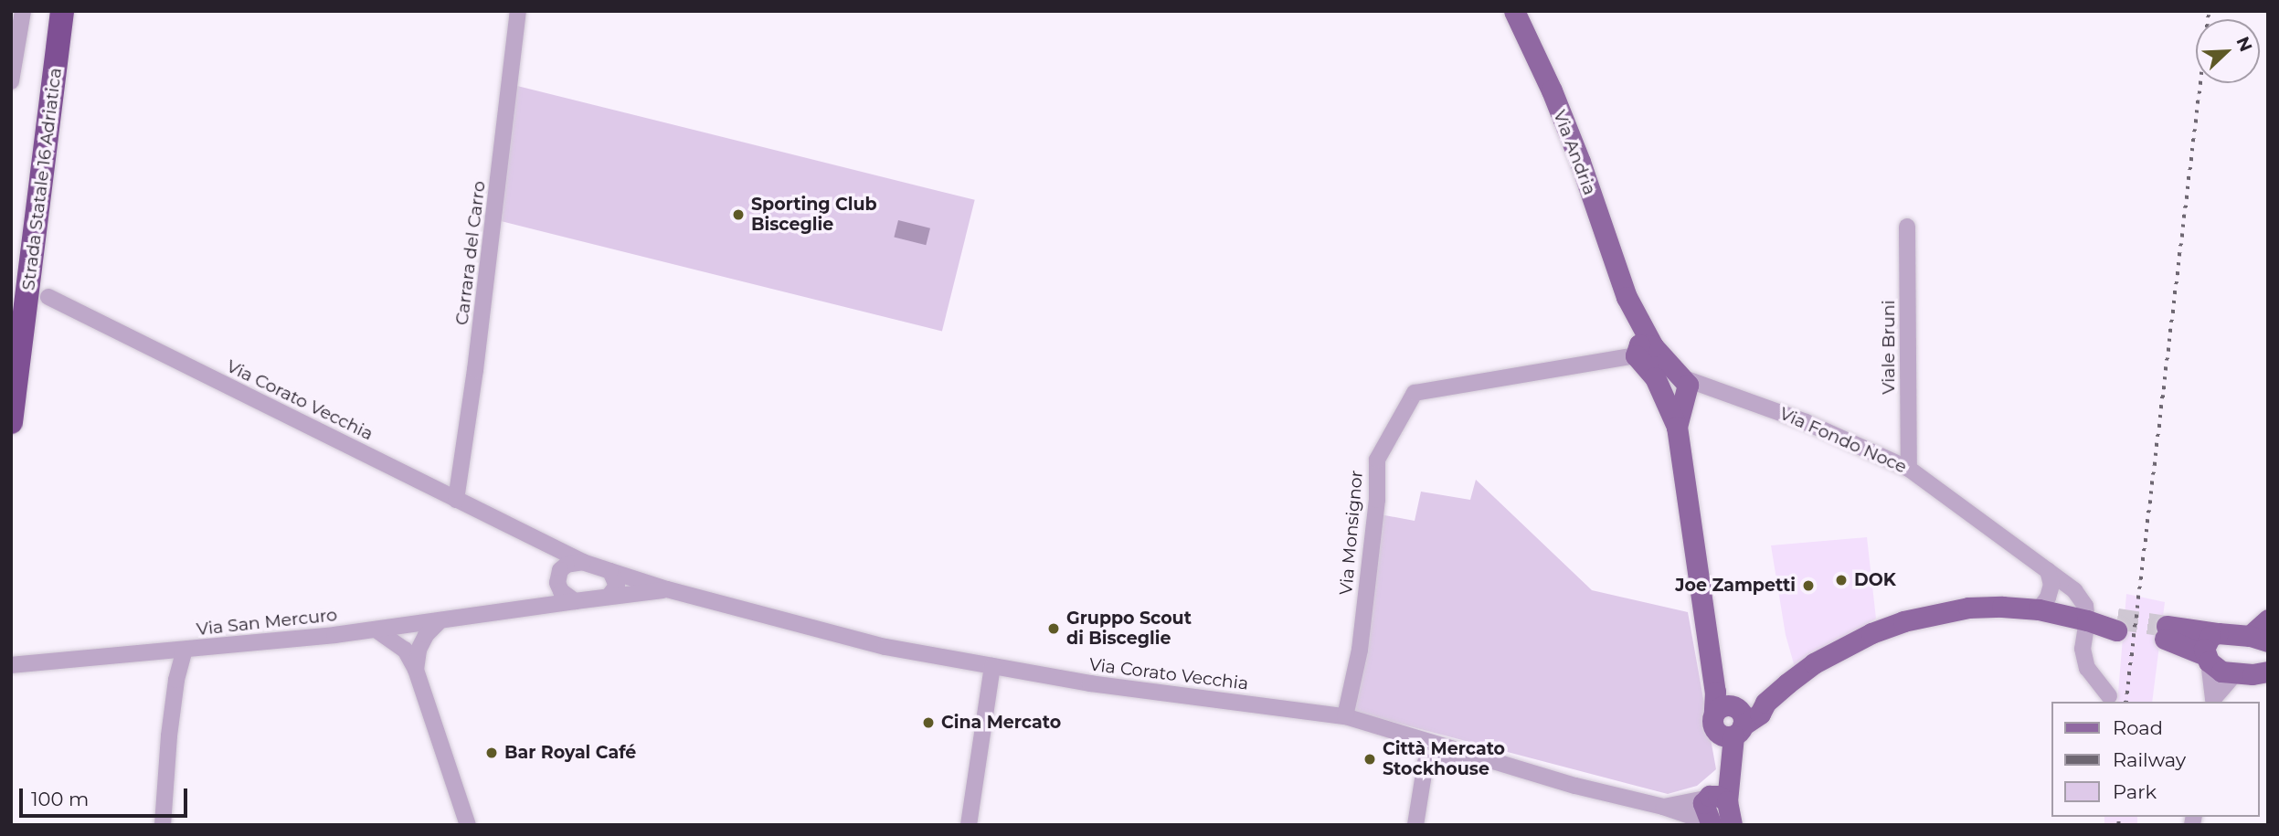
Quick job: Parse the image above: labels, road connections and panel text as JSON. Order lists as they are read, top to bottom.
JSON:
{
  "streets": {
    "highway": ["Strada Statale 16 Adriatica"],
    "main road": ["Via Andria", "Via Fondo Noce"],
    "street": [
      "Carrara del Carro",
      "Viale Bruni",
      "Via Corato Vecchia",
      "Via Monsignor",
      "Via San Mercuro"
    ]
  },
  "crossings": [
    ["Via Andria", "Via Fondo Noce"],
    ["Via Andria", "Via Monsignor"],
    ["Carrara del Carro", "Via Corato Vecchia"],
    ["Viale Bruni", "Via Fondo Noce"],
    ["Via Corato Vecchia", "Via Monsignor"],
    ["Via Corato Vecchia", "Via San Mercuro"],
    ["Via Fondo Noce", "Via Monsignor"]
  ],
  "places": [
    "Sporting Club Bisceglie",
    "DOK",
    "Joe Zampetti",
    "Gruppo Scout di Bisceglie",
    "Cina Mercato",
    "Bar Royal Café",
    "Città Mercato Stockhouse"
  ],
  "legend": ["Road", "Railway", "Park"],
  "scale_bar": "100 m",
  "north": "top right"
}
